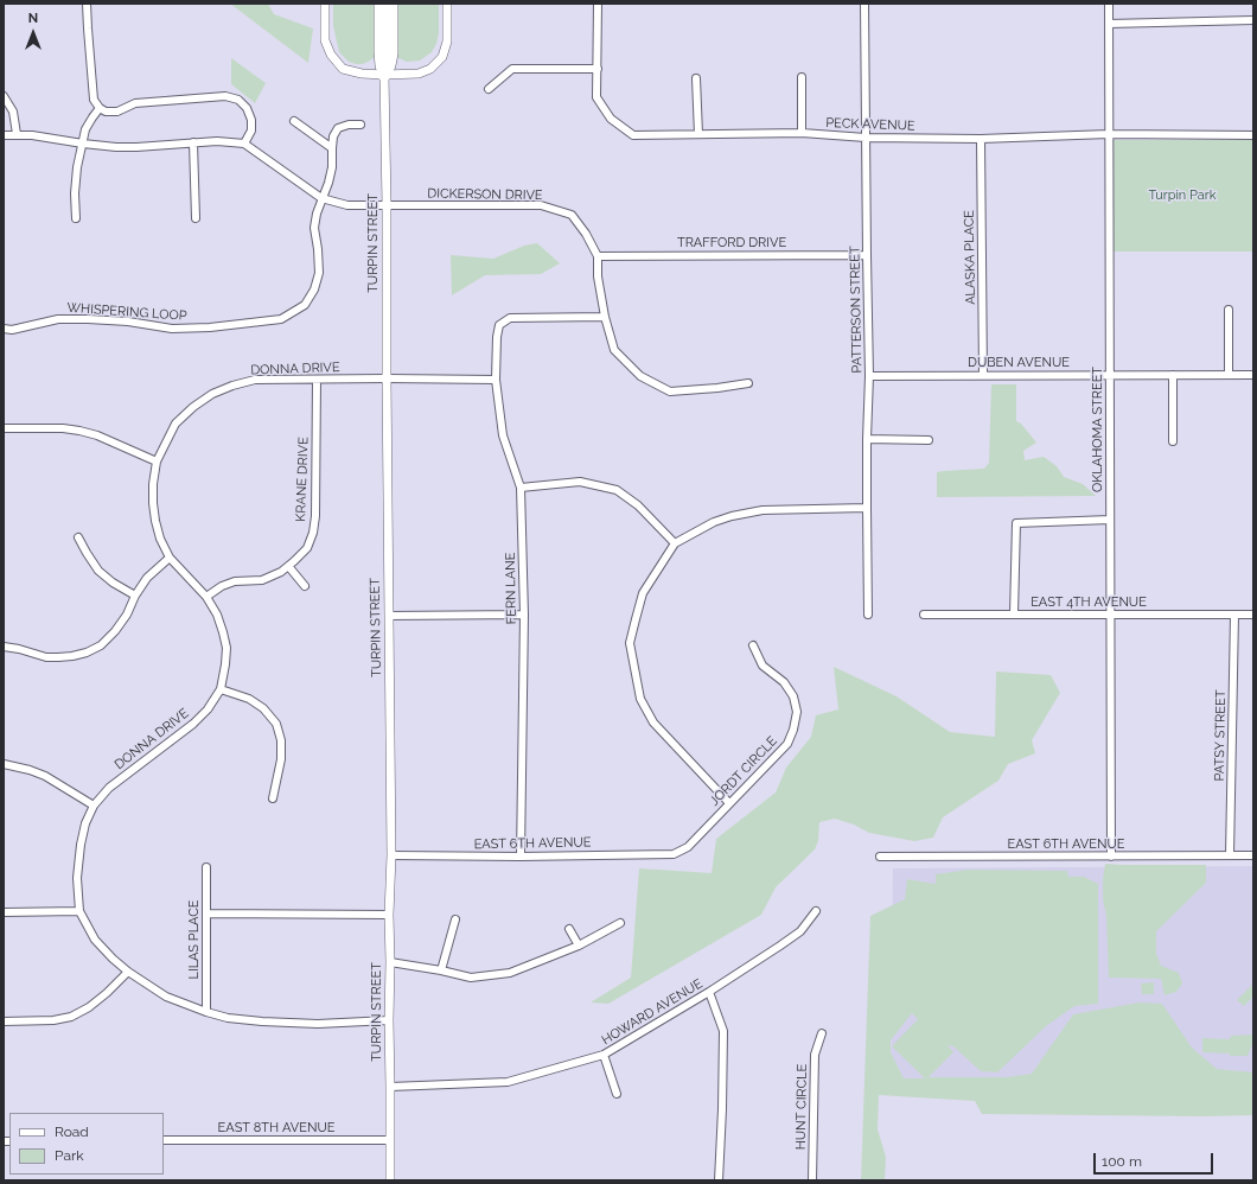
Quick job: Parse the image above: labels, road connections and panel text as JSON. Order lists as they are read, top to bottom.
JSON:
{
  "streets": {
    "street": [
      "PECK AVENUE",
      "DICKERSON DRIVE",
      "TURPIN STREET",
      "TRAFFORD DRIVE",
      "ALASKA PLACE",
      "PATTERSON STREET",
      "WHISPERING LOOP",
      "DUBEN AVENUE",
      "DONNA DRIVE",
      "OKLAHOMA STREET",
      "KRANE DRIVE",
      "FERN LANE",
      "EAST 4TH AVENUE",
      "PATSY STREET",
      "JORDT CIRCLE",
      "EAST 6TH AVENUE",
      "LILAS PLACE",
      "HOWARD AVENUE",
      "HUNT CIRCLE",
      "EAST 8TH AVENUE"
    ]
  },
  "crossings": [
    ["PECK AVENUE", "ALASKA PLACE"],
    ["PECK AVENUE", "PATTERSON STREET"],
    ["PECK AVENUE", "OKLAHOMA STREET"],
    ["DICKERSON DRIVE", "TURPIN STREET"],
    ["DICKERSON DRIVE", "TRAFFORD DRIVE"],
    ["DICKERSON DRIVE", "WHISPERING LOOP"],
    ["DICKERSON DRIVE", "FERN LANE"],
    ["TURPIN STREET", "DONNA DRIVE"],
    ["TURPIN STREET", "EAST 6TH AVENUE"],
    ["TURPIN STREET", "HOWARD AVENUE"],
    ["TURPIN STREET", "EAST 8TH AVENUE"],
    ["TRAFFORD DRIVE", "PATTERSON STREET"],
    ["ALASKA PLACE", "DUBEN AVENUE"],
    ["PATTERSON STREET", "DUBEN AVENUE"],
    ["DUBEN AVENUE", "OKLAHOMA STREET"],
    ["DONNA DRIVE", "KRANE DRIVE"],
    ["DONNA DRIVE", "FERN LANE"],
    ["DONNA DRIVE", "LILAS PLACE"],
    ["OKLAHOMA STREET", "EAST 4TH AVENUE"],
    ["OKLAHOMA STREET", "EAST 6TH AVENUE"],
    ["FERN LANE", "EAST 6TH AVENUE"],
    ["EAST 4TH AVENUE", "PATSY STREET"],
    ["PATSY STREET", "EAST 6TH AVENUE"],
    ["JORDT CIRCLE", "EAST 6TH AVENUE"]
  ],
  "parks": ["Turpin Park"],
  "legend": ["Road", "Park"],
  "scale_bar": "100 m",
  "north": "top"
}
